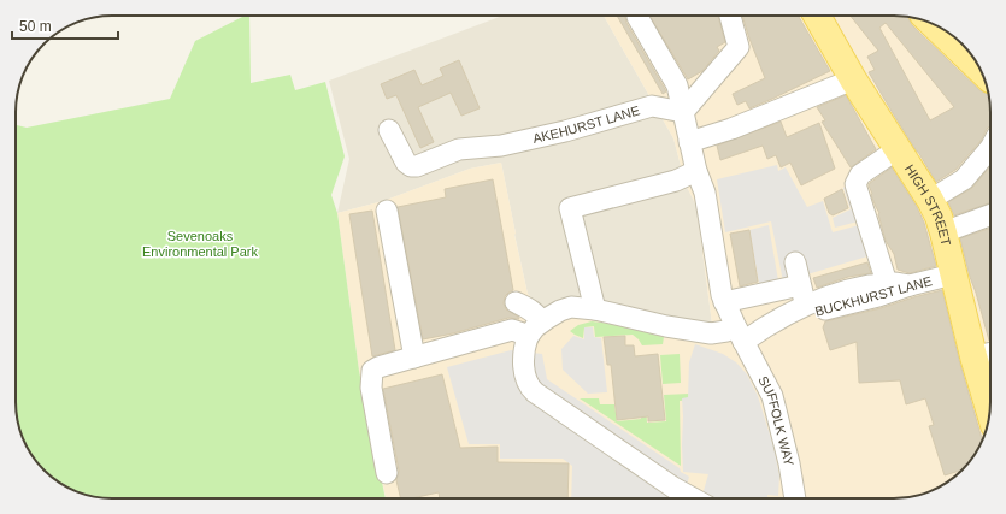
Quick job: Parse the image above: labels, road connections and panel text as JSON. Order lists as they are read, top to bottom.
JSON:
{
  "streets": {
    "main road": ["HIGH STREET"],
    "street": ["AKEHURST LANE", "BUCKHURST LANE", "SUFFOLK WAY"]
  },
  "crossings": [
    ["HIGH STREET", "BUCKHURST LANE"],
    ["BUCKHURST LANE", "SUFFOLK WAY"]
  ],
  "parks": ["Sevenoaks Environmental Park"],
  "scale_bar": "50 m"
}
